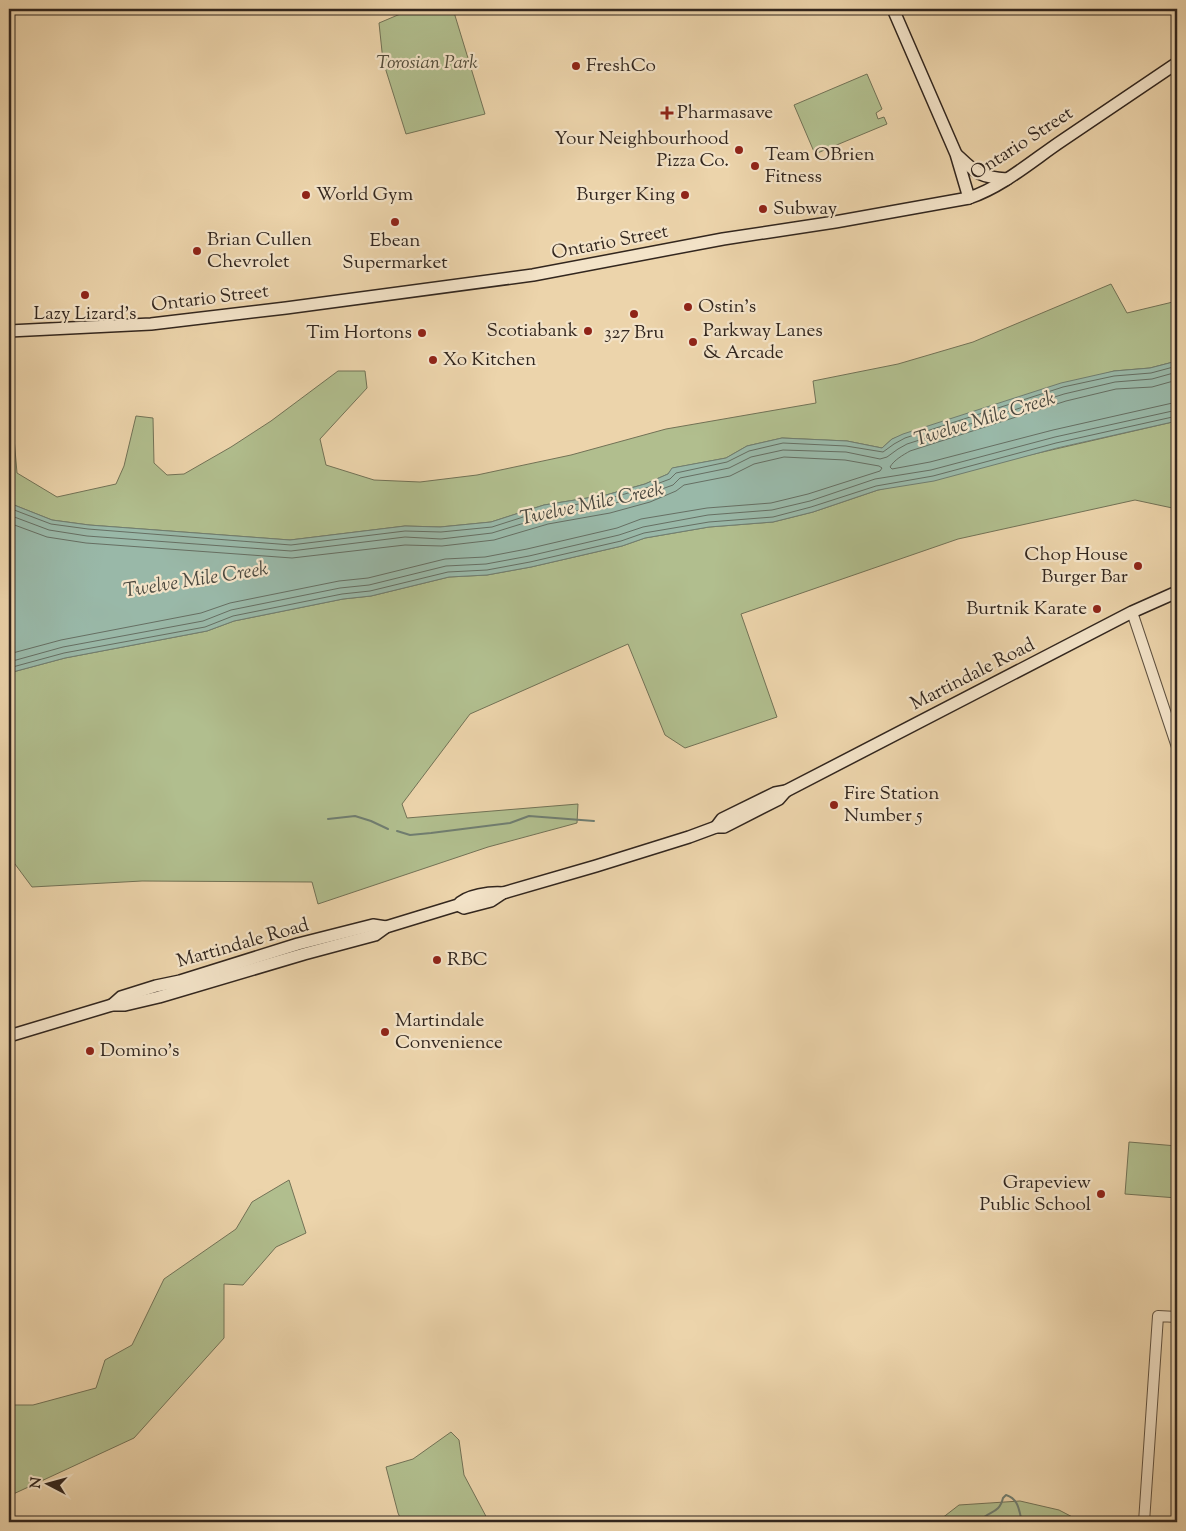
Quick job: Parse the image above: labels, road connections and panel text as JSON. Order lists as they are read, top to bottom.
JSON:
{
  "streets": {
    "main road": ["Ontario Street", "Martindale Road"]
  },
  "water": ["Twelve Mile Creek"],
  "parks": ["Torosian Park"],
  "places": {
    "other": [
      "FreshCo",
      "Your Neighbourhood Pizza Co.",
      "Team OBrien Fitness",
      "World Gym",
      "Burger King",
      "Subway",
      "Ebean Supermarket",
      "Brian Cullen Chevrolet",
      "Lazy Lizard's",
      "Ostin's",
      "327 Bru",
      "Scotiabank",
      "Tim Hortons",
      "Parkway Lanes & Arcade",
      "Xo Kitchen",
      "Chop House Burger Bar",
      "Burtnik Karate",
      "Fire Station Number 5",
      "RBC",
      "Martindale Convenience",
      "Domino's",
      "Grapeview Public School"
    ],
    "health": ["Pharmasave"]
  },
  "north": "left"
}
